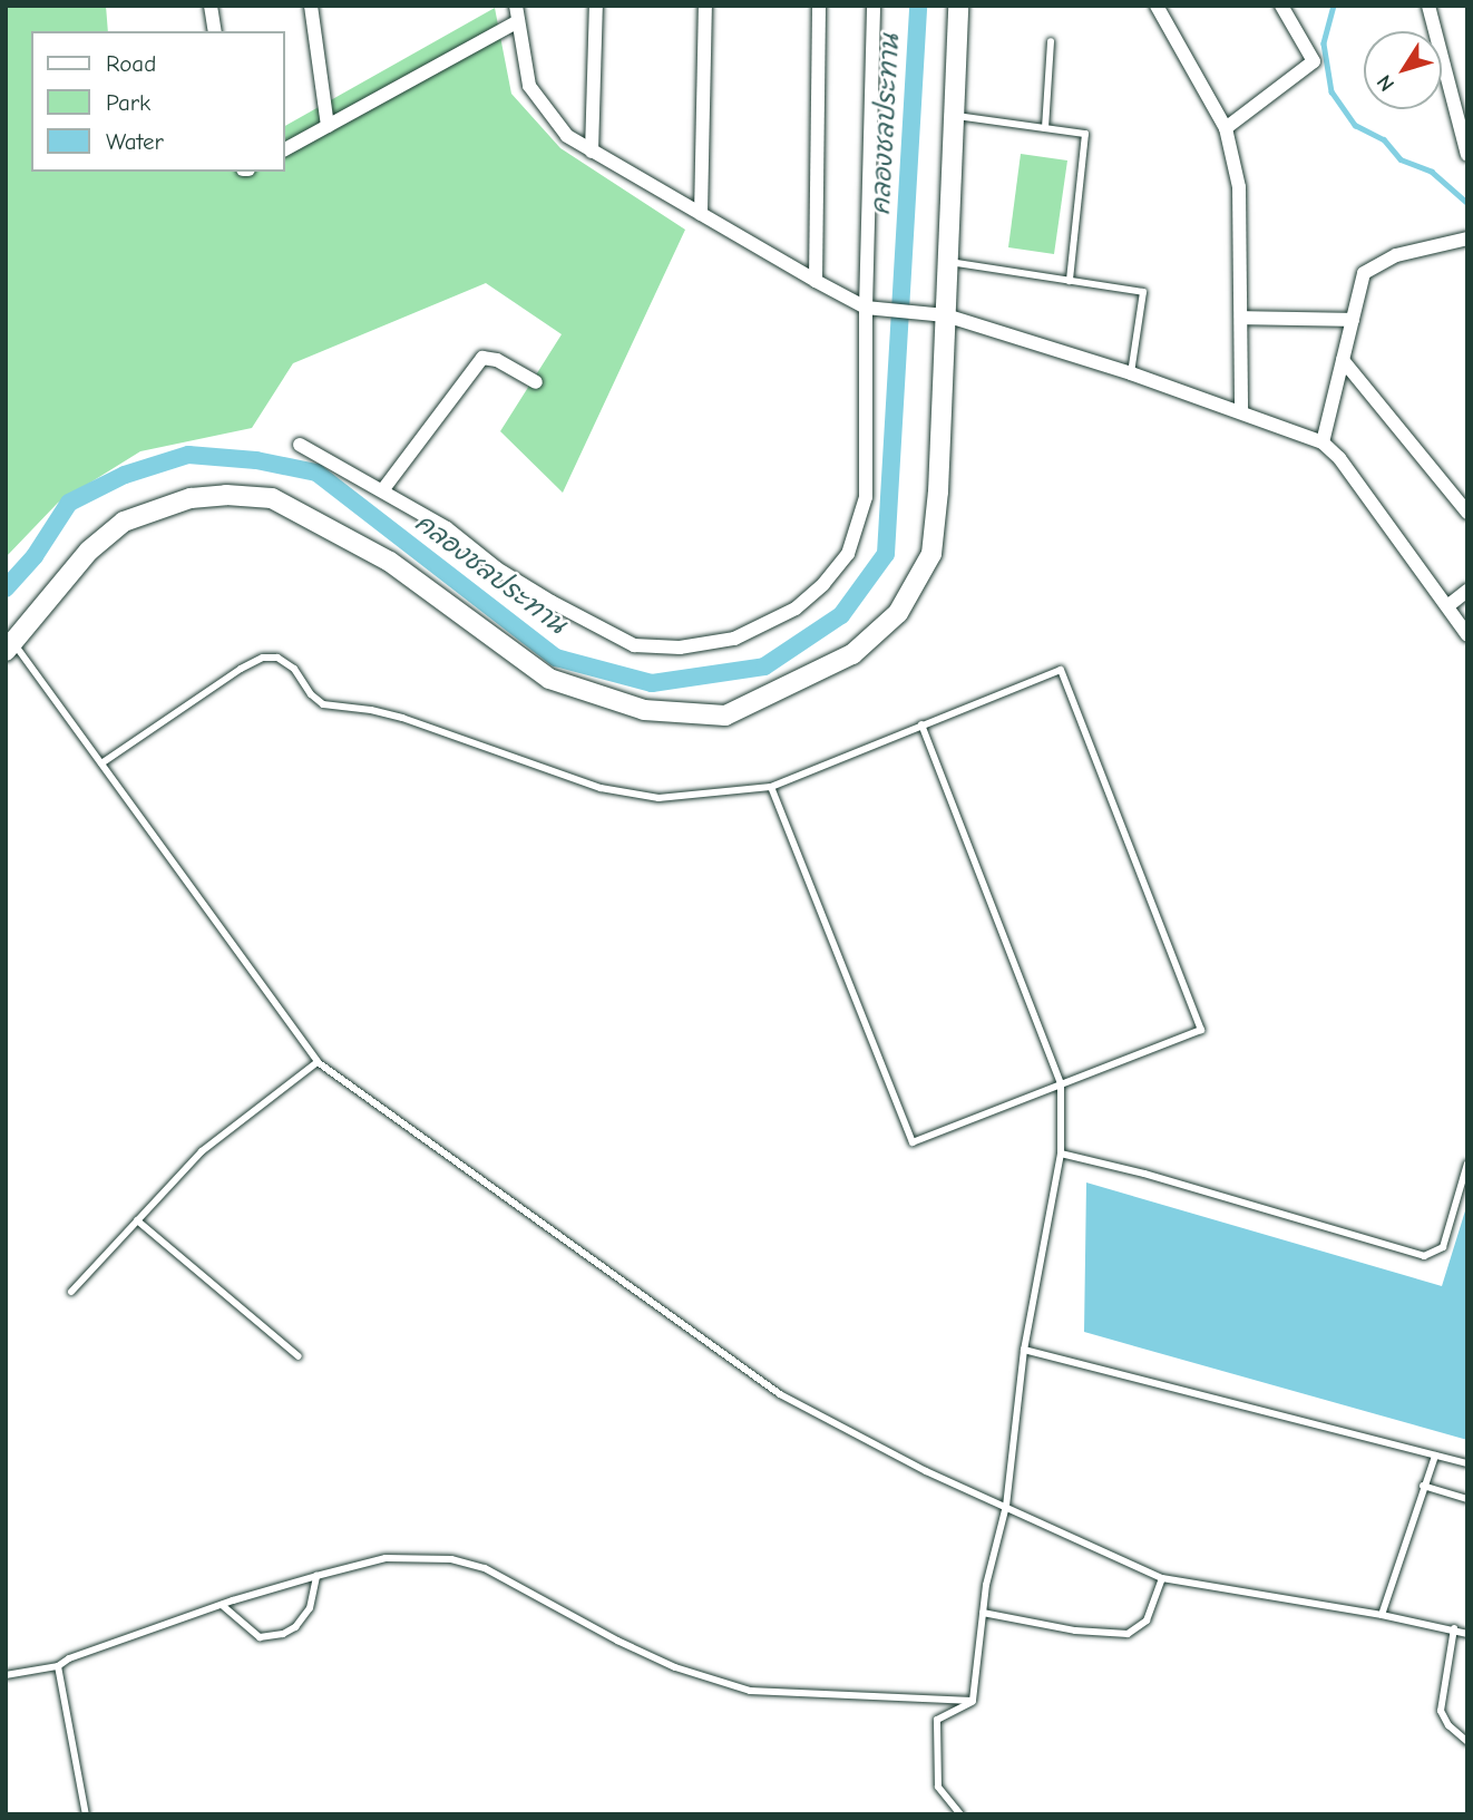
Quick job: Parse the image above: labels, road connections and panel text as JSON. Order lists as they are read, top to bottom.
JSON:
{
  "water": ["คลองชลประทาน"],
  "legend": ["Road", "Park", "Water"],
  "north": "bottom left"
}
